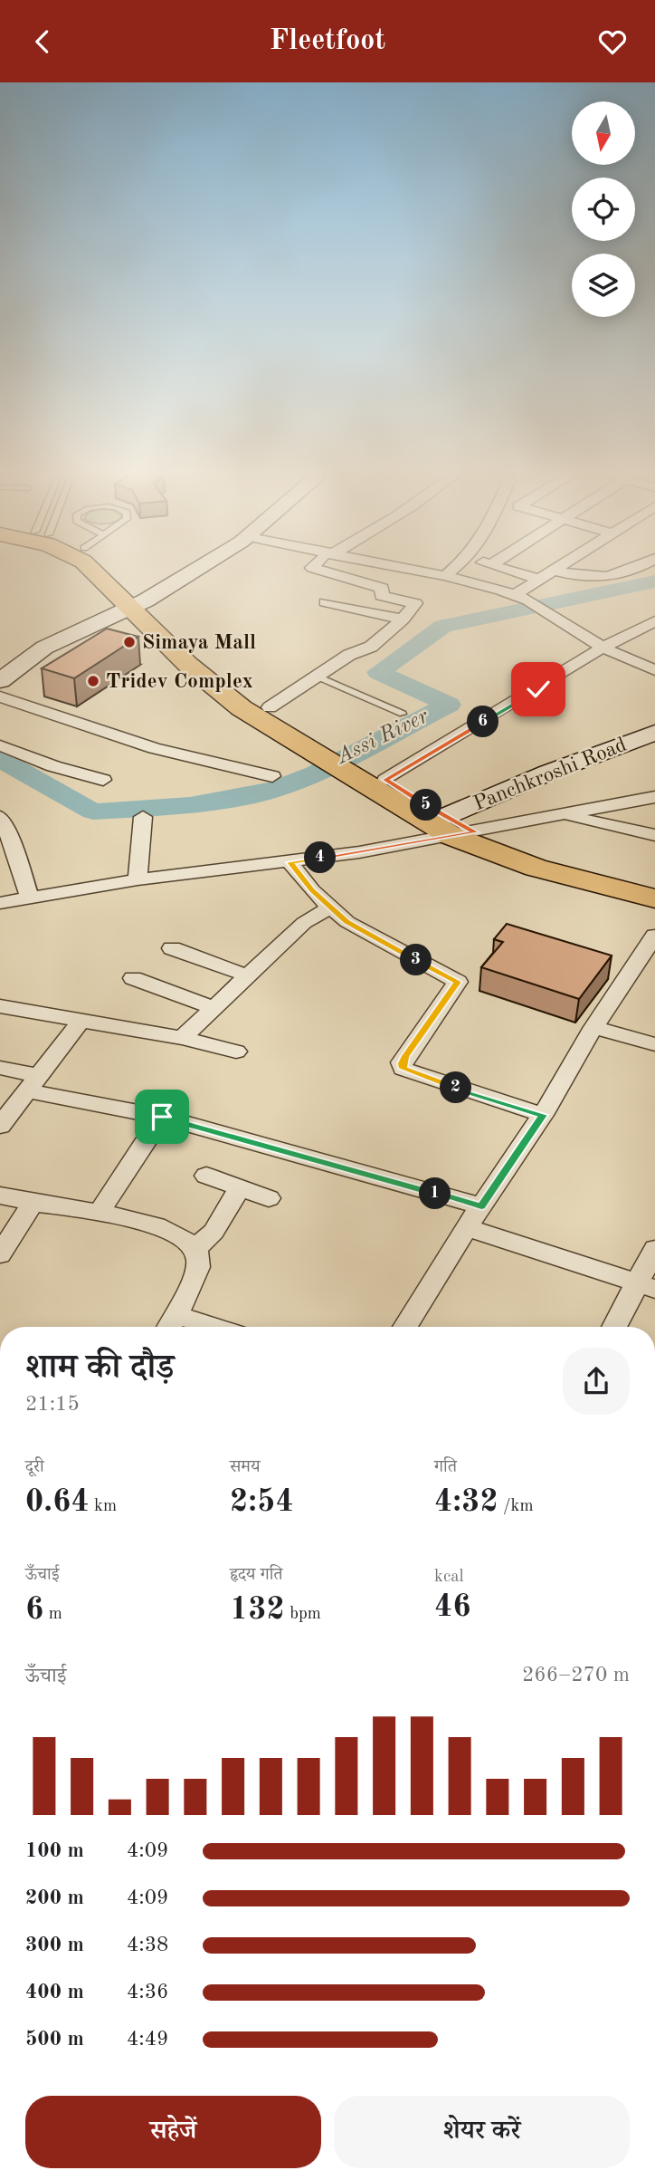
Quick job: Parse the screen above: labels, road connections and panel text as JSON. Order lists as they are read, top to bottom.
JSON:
{
  "streets": {
    "street": ["Panchkroshi Road"]
  },
  "water": ["Assi River"],
  "places": ["Simaya Mall", "Tridev Complex"],
  "north": "bottom",
  "page": {
    "header": "Fleetfoot",
    "pins": [
      "6",
      "5",
      "4",
      "3",
      "2",
      "1"
    ],
    "heading": ["शाम की दौड़", "21:15"],
    "stats": [
      ["दूरी", "0.64 km"],
      ["समय", "2:54"],
      ["गति", "4:32 /km"],
      ["ऊँचाई", "6 m"],
      ["हृदय गति", "132 bpm"],
      ["kcal", "46"]
    ],
    "chart": ["ऊँचाई", "266–270 m"],
    "list": [
      {
        "name": "100 m",
        "note": "4:09"
      },
      {
        "name": "200 m",
        "note": "4:09"
      },
      {
        "name": "300 m",
        "note": "4:38"
      },
      {
        "name": "400 m",
        "note": "4:36"
      },
      {
        "name": "500 m",
        "note": "4:49"
      }
    ],
    "buttons": ["सहेजें", "शेयर करें"]
  }
}
